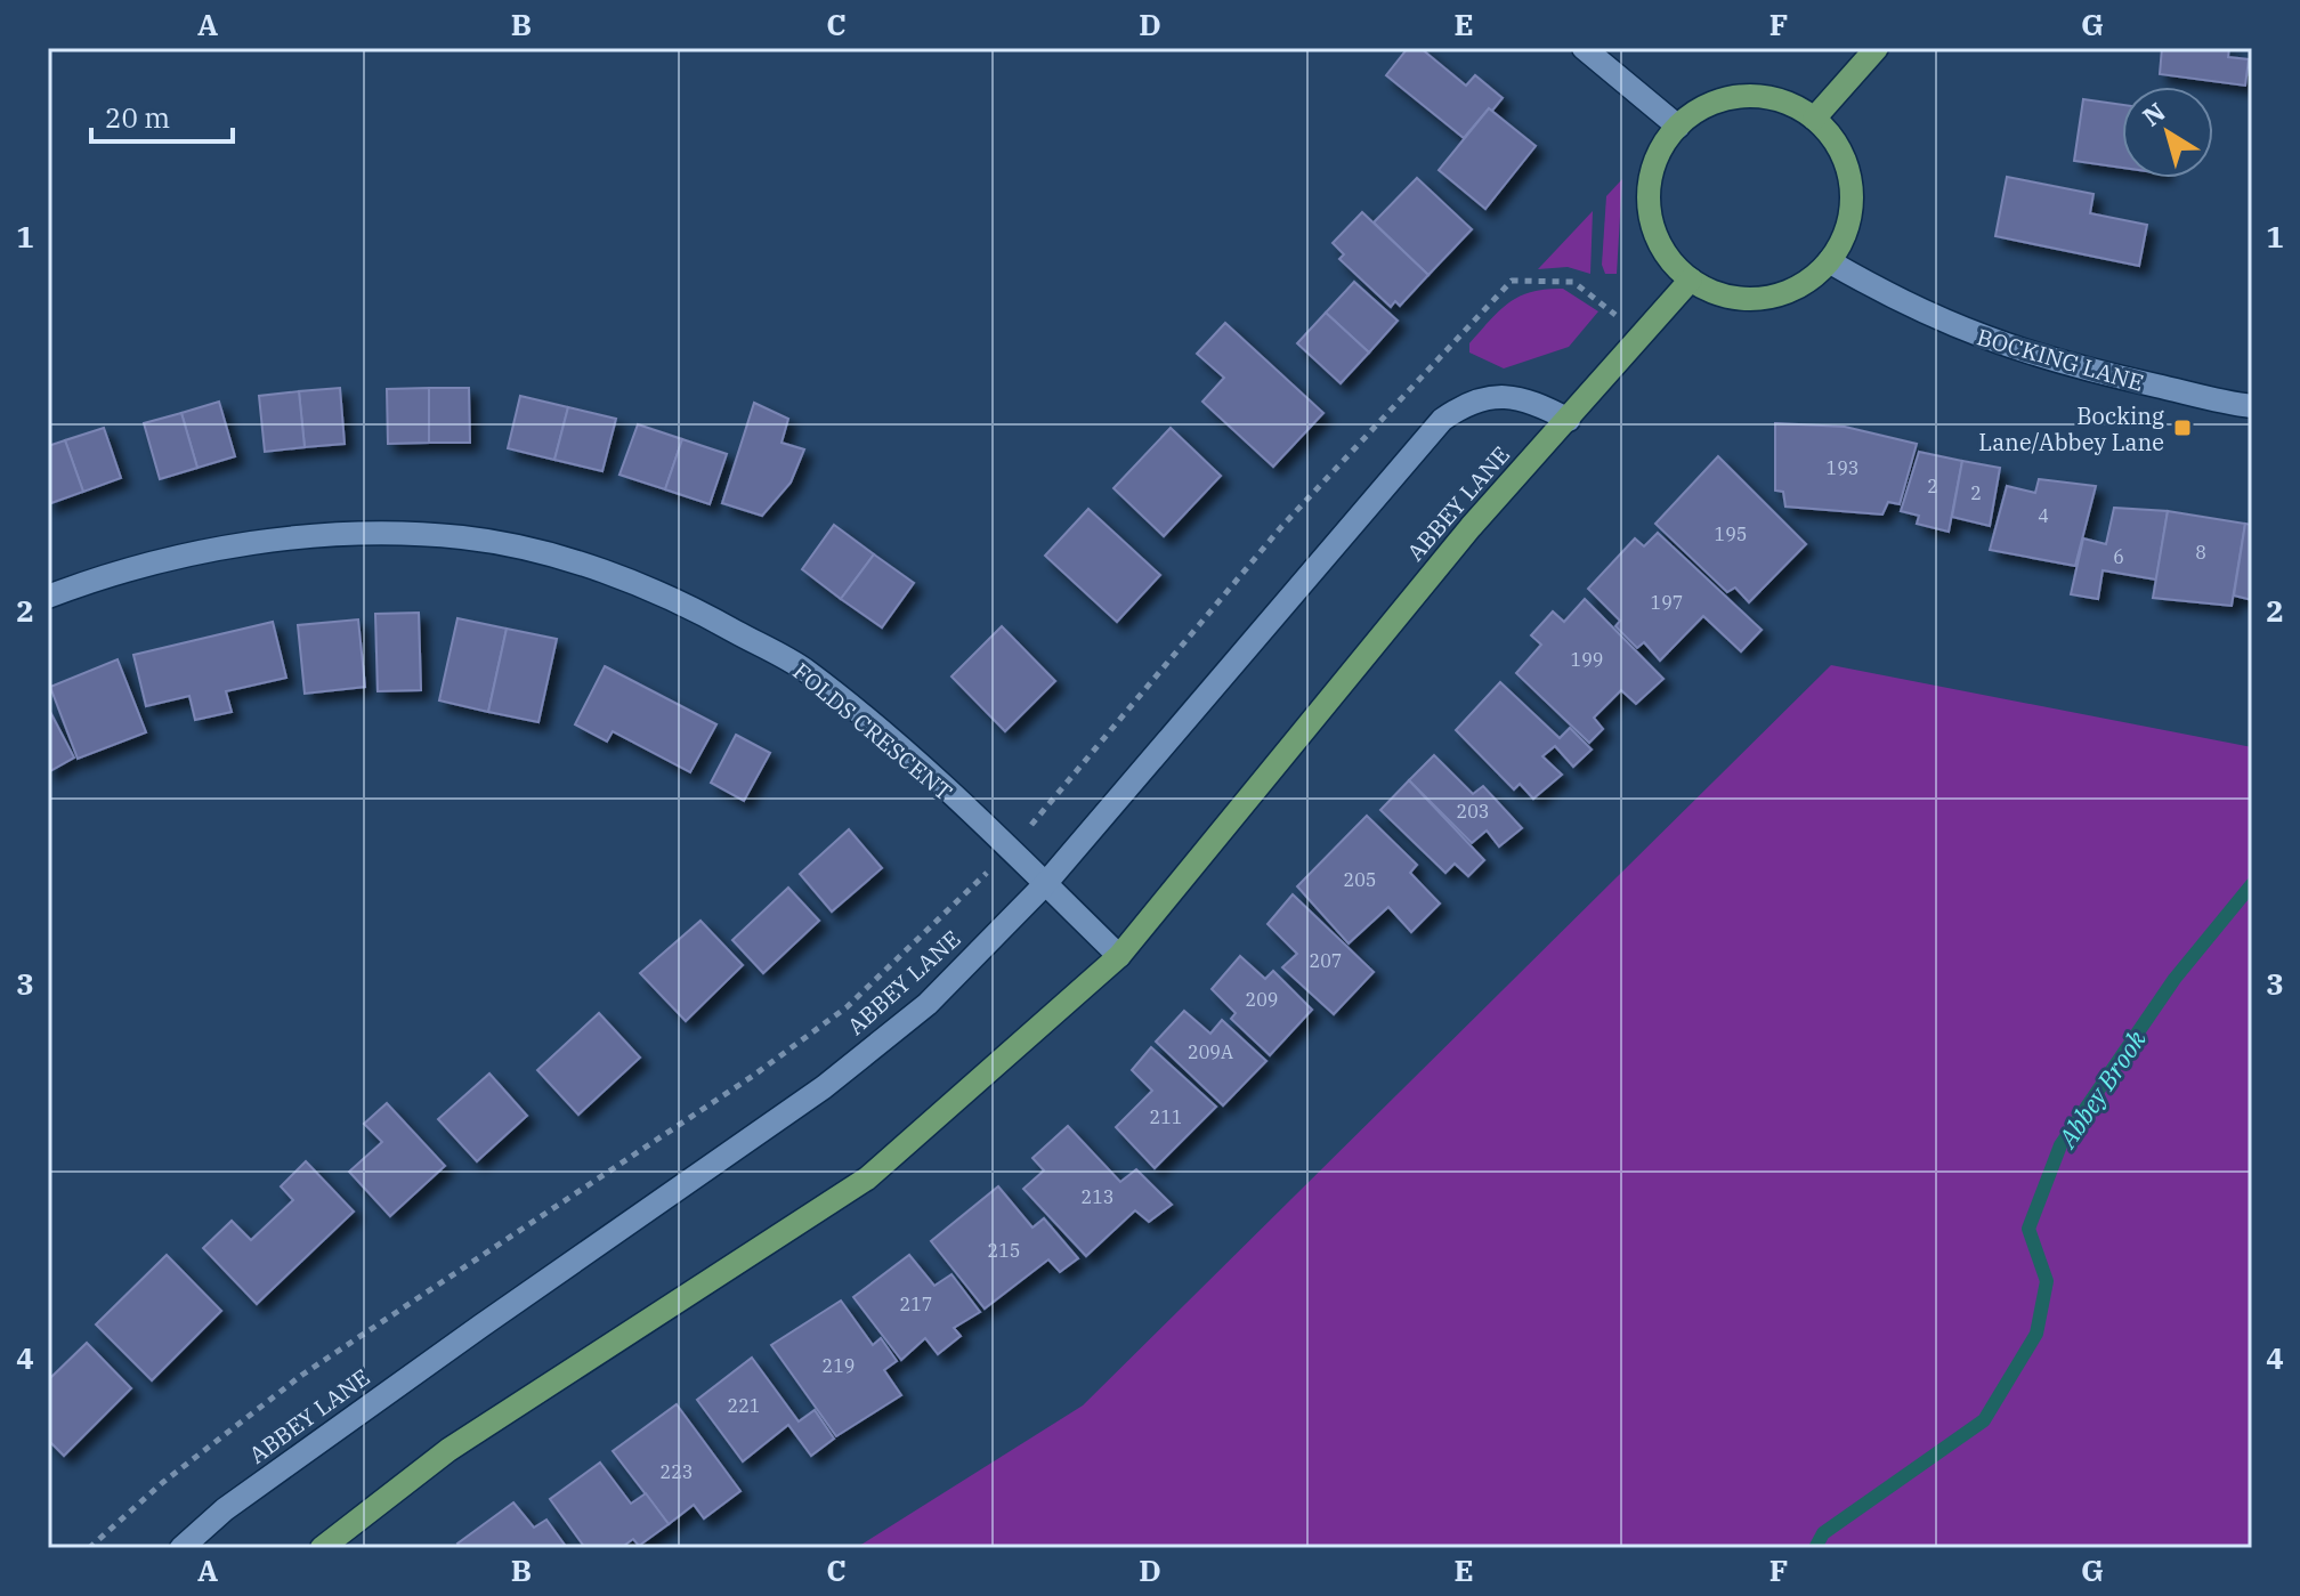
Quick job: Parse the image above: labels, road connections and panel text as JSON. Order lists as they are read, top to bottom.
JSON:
{
  "streets": {
    "main road": ["ABBEY LANE"],
    "street": ["BOCKING LANE", "FOLDS CRESCENT"]
  },
  "crossings": [
    ["BOCKING LANE", "ABBEY LANE"],
    ["ABBEY LANE", "FOLDS CRESCENT"]
  ],
  "water": ["Abbey Brook"],
  "places": {
    "transit": ["Bocking Lane/Abbey Lane"]
  },
  "house_numbers": [
    "193",
    "2",
    "2",
    "4",
    "195",
    "8",
    "6",
    "197",
    "199",
    "203",
    "205",
    "207",
    "209",
    "209A",
    "211",
    "213",
    "215",
    "217",
    "219",
    "221",
    "223"
  ],
  "scale_bar": "20 m",
  "north": "top left",
  "grid": {
    "columns": [
      "A",
      "B",
      "C",
      "D",
      "E",
      "F",
      "G"
    ],
    "rows": [
      "1",
      "2",
      "3",
      "4"
    ]
  }
}
